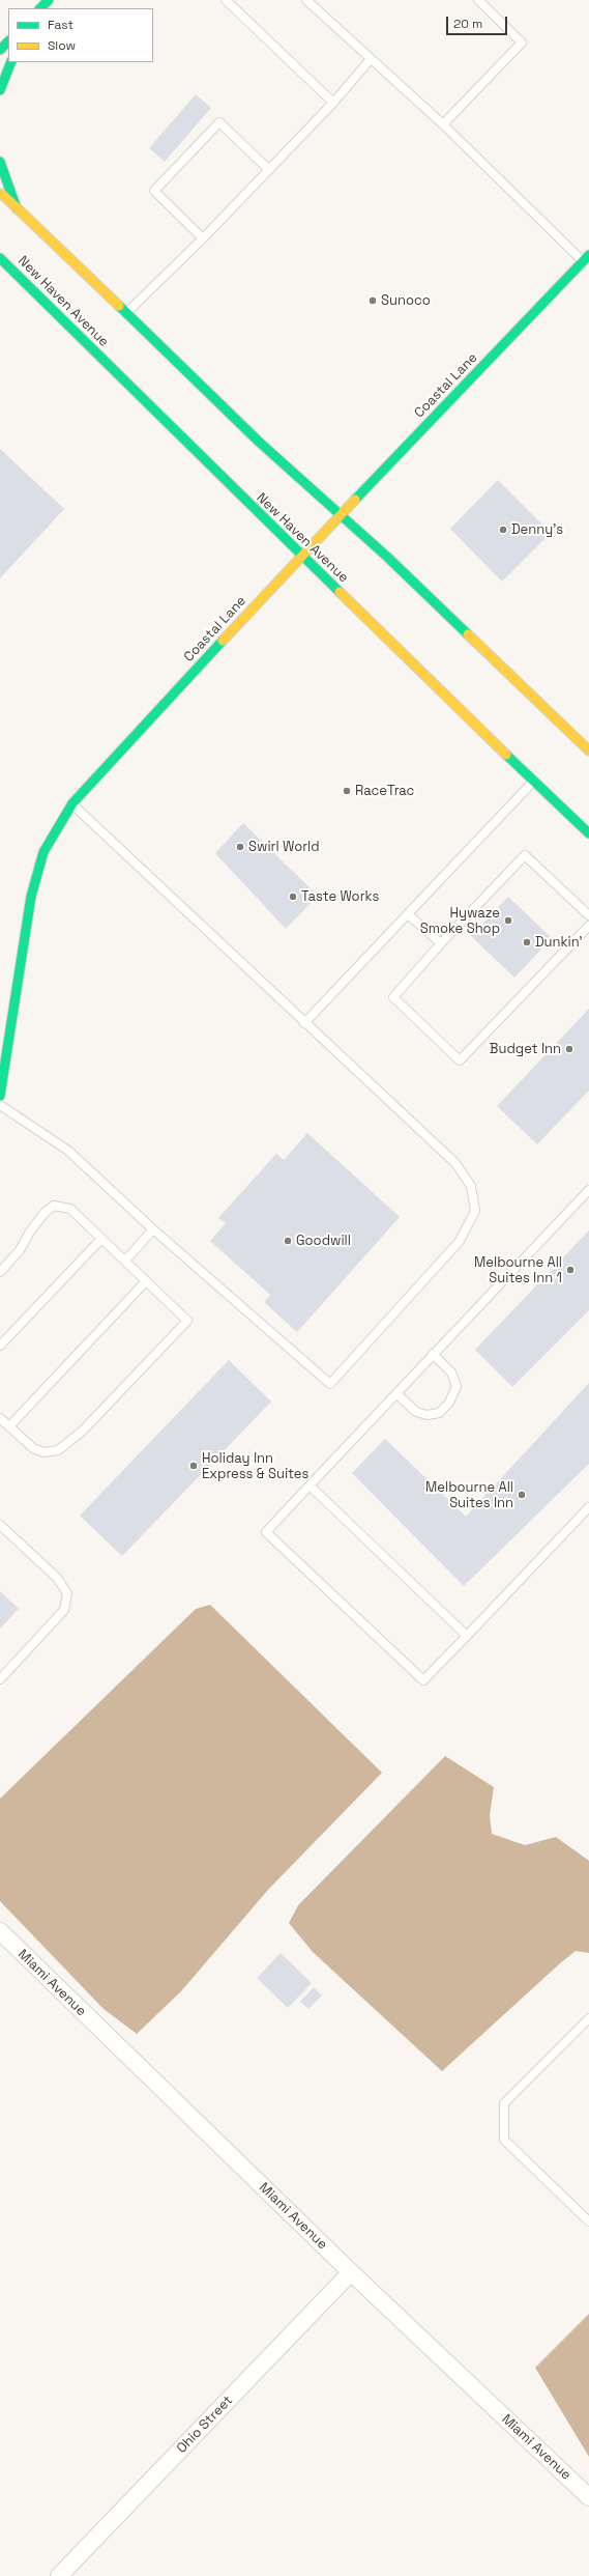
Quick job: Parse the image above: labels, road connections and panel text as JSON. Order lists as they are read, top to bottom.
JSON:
{
  "streets": {
    "main road": ["New Haven Avenue", "Coastal Lane"],
    "street": ["Miami Avenue", "Ohio Street"]
  },
  "crossings": [
    ["New Haven Avenue", "Coastal Lane"],
    ["Miami Avenue", "Ohio Street"]
  ],
  "places": [
    "Sunoco",
    "Denny's",
    "RaceTrac",
    "Swirl World",
    "Taste Works",
    "Hywaze Smoke Shop",
    "Dunkin'",
    "Budget Inn",
    "Goodwill",
    "Melbourne All Suites Inn 1",
    "Holiday Inn Express & Suites",
    "Melbourne All Suites Inn"
  ],
  "legend": ["Fast", "Slow"],
  "scale_bar": "20 m"
}
